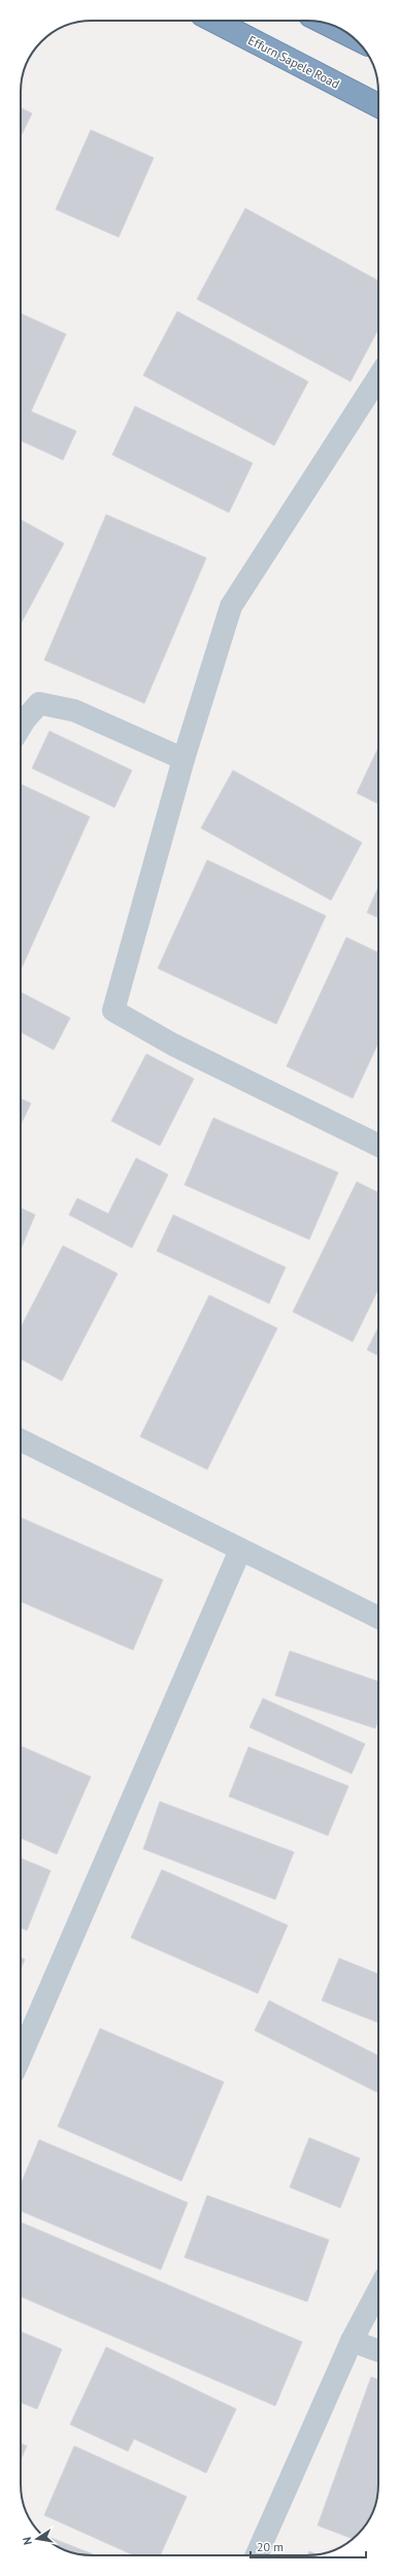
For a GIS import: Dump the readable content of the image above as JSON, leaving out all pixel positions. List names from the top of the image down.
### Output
{
  "streets": {
    "highway": ["Effurn Sapele Road"]
  },
  "scale_bar": "20 m",
  "north": "left"
}
